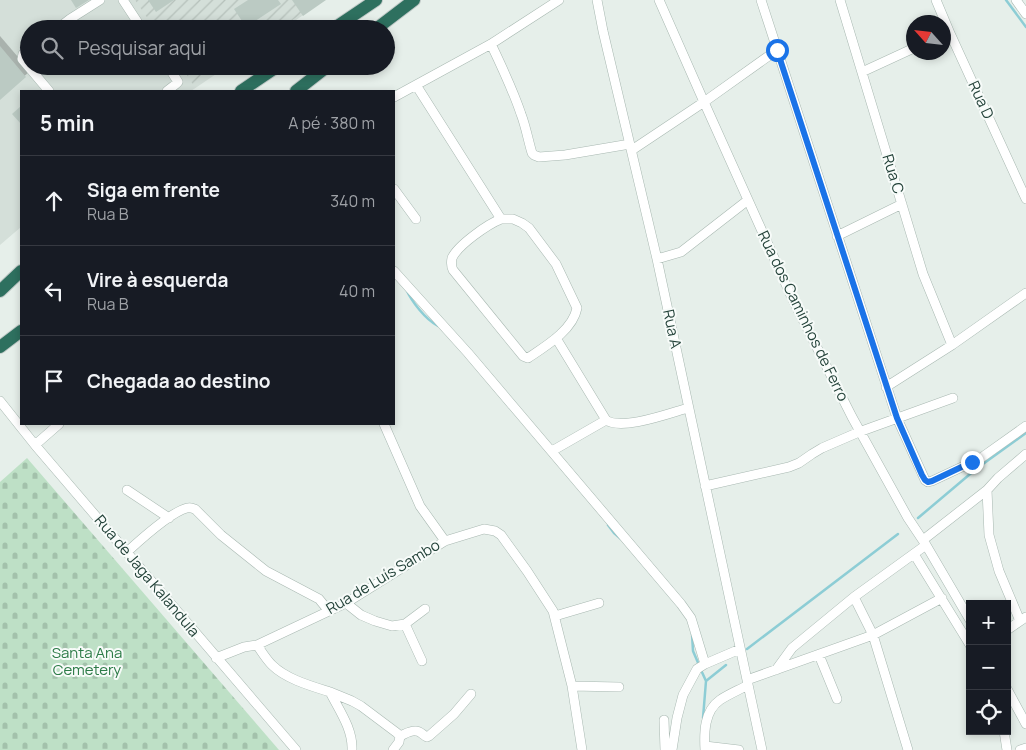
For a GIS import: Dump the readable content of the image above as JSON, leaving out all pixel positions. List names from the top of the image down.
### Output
{
  "streets": {
    "street": [
      "Rua D",
      "Rua C",
      "Rua dos Caminhos de Ferro",
      "Rua A",
      "Rua de Jaga Kalandula",
      "Rua de Luís Sambo"
    ]
  },
  "crossings": [
    ["Rua de Jaga Kalandula", "Rua de Luís Sambo"]
  ],
  "parks": ["Santa Ana Cemetery"],
  "north": "top left",
  "page": {
    "search": "Pesquisar aqui",
    "heading": ["5 min", "A pé · 380 m"],
    "list": [
      ["Siga em frente", "Rua B", "340 m"],
      ["Vire à esquerda", "Rua B", "40 m"],
      "Chegada ao destino"
    ],
    "map_buttons": ["+", "−"]
  }
}
